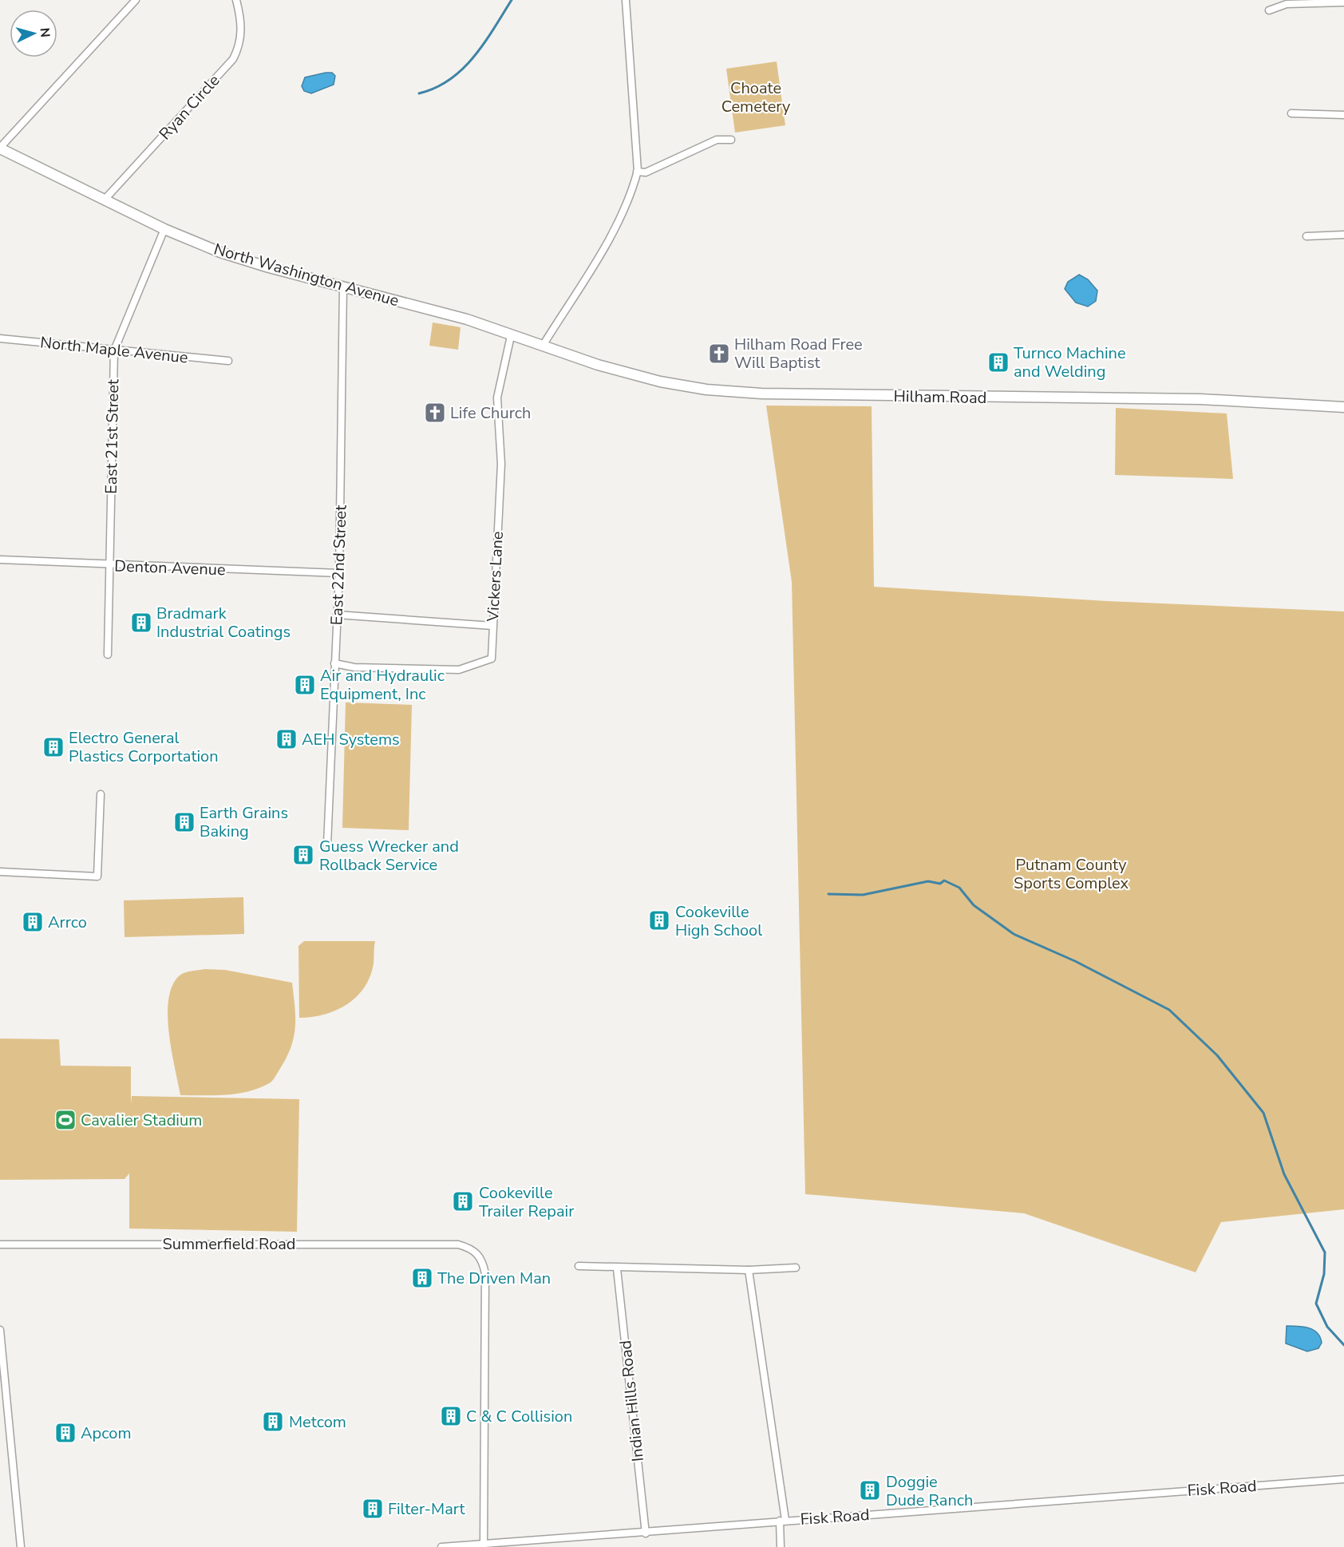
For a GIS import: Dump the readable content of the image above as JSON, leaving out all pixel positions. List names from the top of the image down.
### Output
{
  "streets": {
    "main road": ["North Washington Avenue", "Hilham Road"],
    "street": [
      "Ryan Circle",
      "North Maple Avenue",
      "East 21st Street",
      "East 22nd Street",
      "Denton Avenue",
      "Vickers Lane",
      "Summerfield Road",
      "Indian Hills Road",
      "Fisk Road"
    ]
  },
  "crossings": [
    ["Ryan Circle", "North Washington Avenue"],
    ["North Washington Avenue", "Hilham Road"],
    ["North Washington Avenue", "East 21st Street"],
    ["North Washington Avenue", "East 22nd Street"],
    ["North Washington Avenue", "Vickers Lane"],
    ["North Maple Avenue", "East 21st Street"],
    ["East 21st Street", "Denton Avenue"],
    ["East 22nd Street", "Denton Avenue"],
    ["East 22nd Street", "Vickers Lane"],
    ["Summerfield Road", "Fisk Road"],
    ["Indian Hills Road", "Fisk Road"]
  ],
  "parks": ["Choate Cemetery", "Putnam County Sports Complex"],
  "places": {
    "church": ["Hilham Road Free Will Baptist", "Life Church"],
    "building": [
      "Turnco Machine and Welding",
      "Bradmark Industrial Coatings",
      "Air and Hydraulic Equipment, Inc",
      "AEH Systems",
      "Electro General Plastics Corportation",
      "Earth Grains Baking",
      "Guess Wrecker and Rollback Service",
      "Cookeville High School",
      "Arrco",
      "Cookeville Trailer Repair",
      "The Driven Man",
      "C & C Collision",
      "Metcom",
      "Apcom",
      "Doggie Dude Ranch",
      "Filter-Mart"
    ],
    "sports": ["Cavalier Stadium"]
  },
  "north": "right"
}
